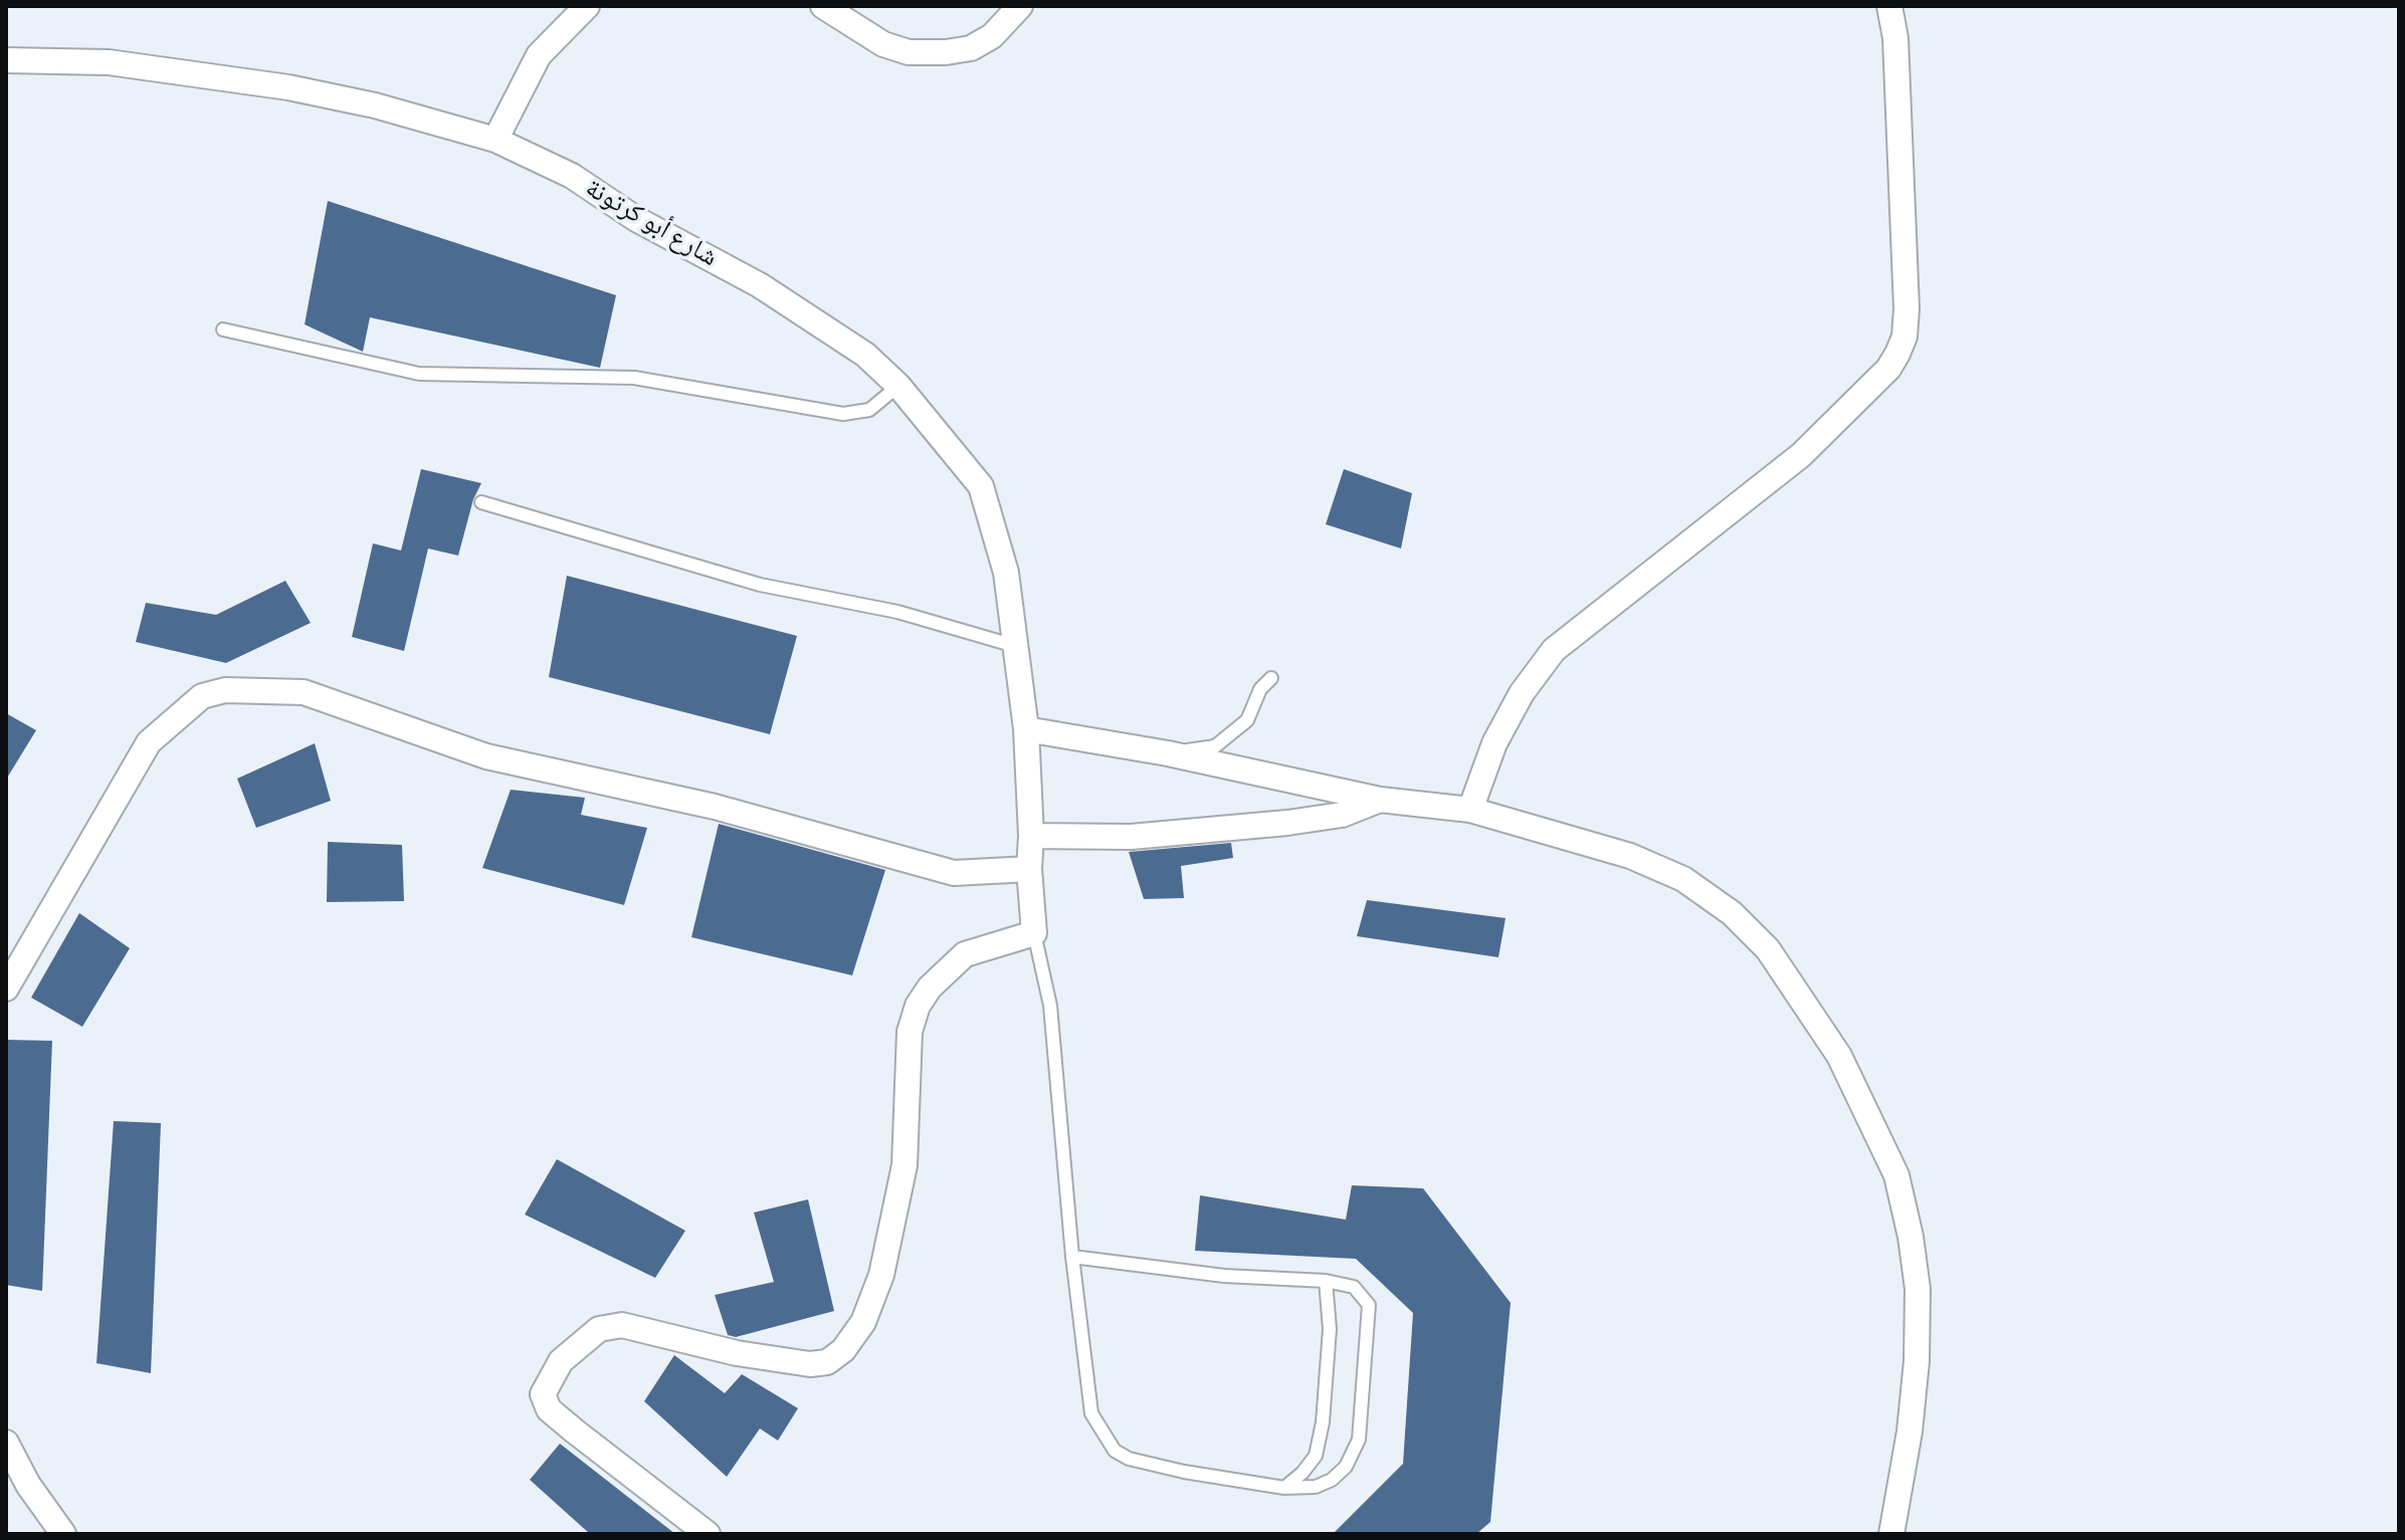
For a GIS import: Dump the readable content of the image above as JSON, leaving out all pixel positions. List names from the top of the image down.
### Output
{
  "streets": {
    "street": ["شارع أبو كرتونة"]
  }
}
